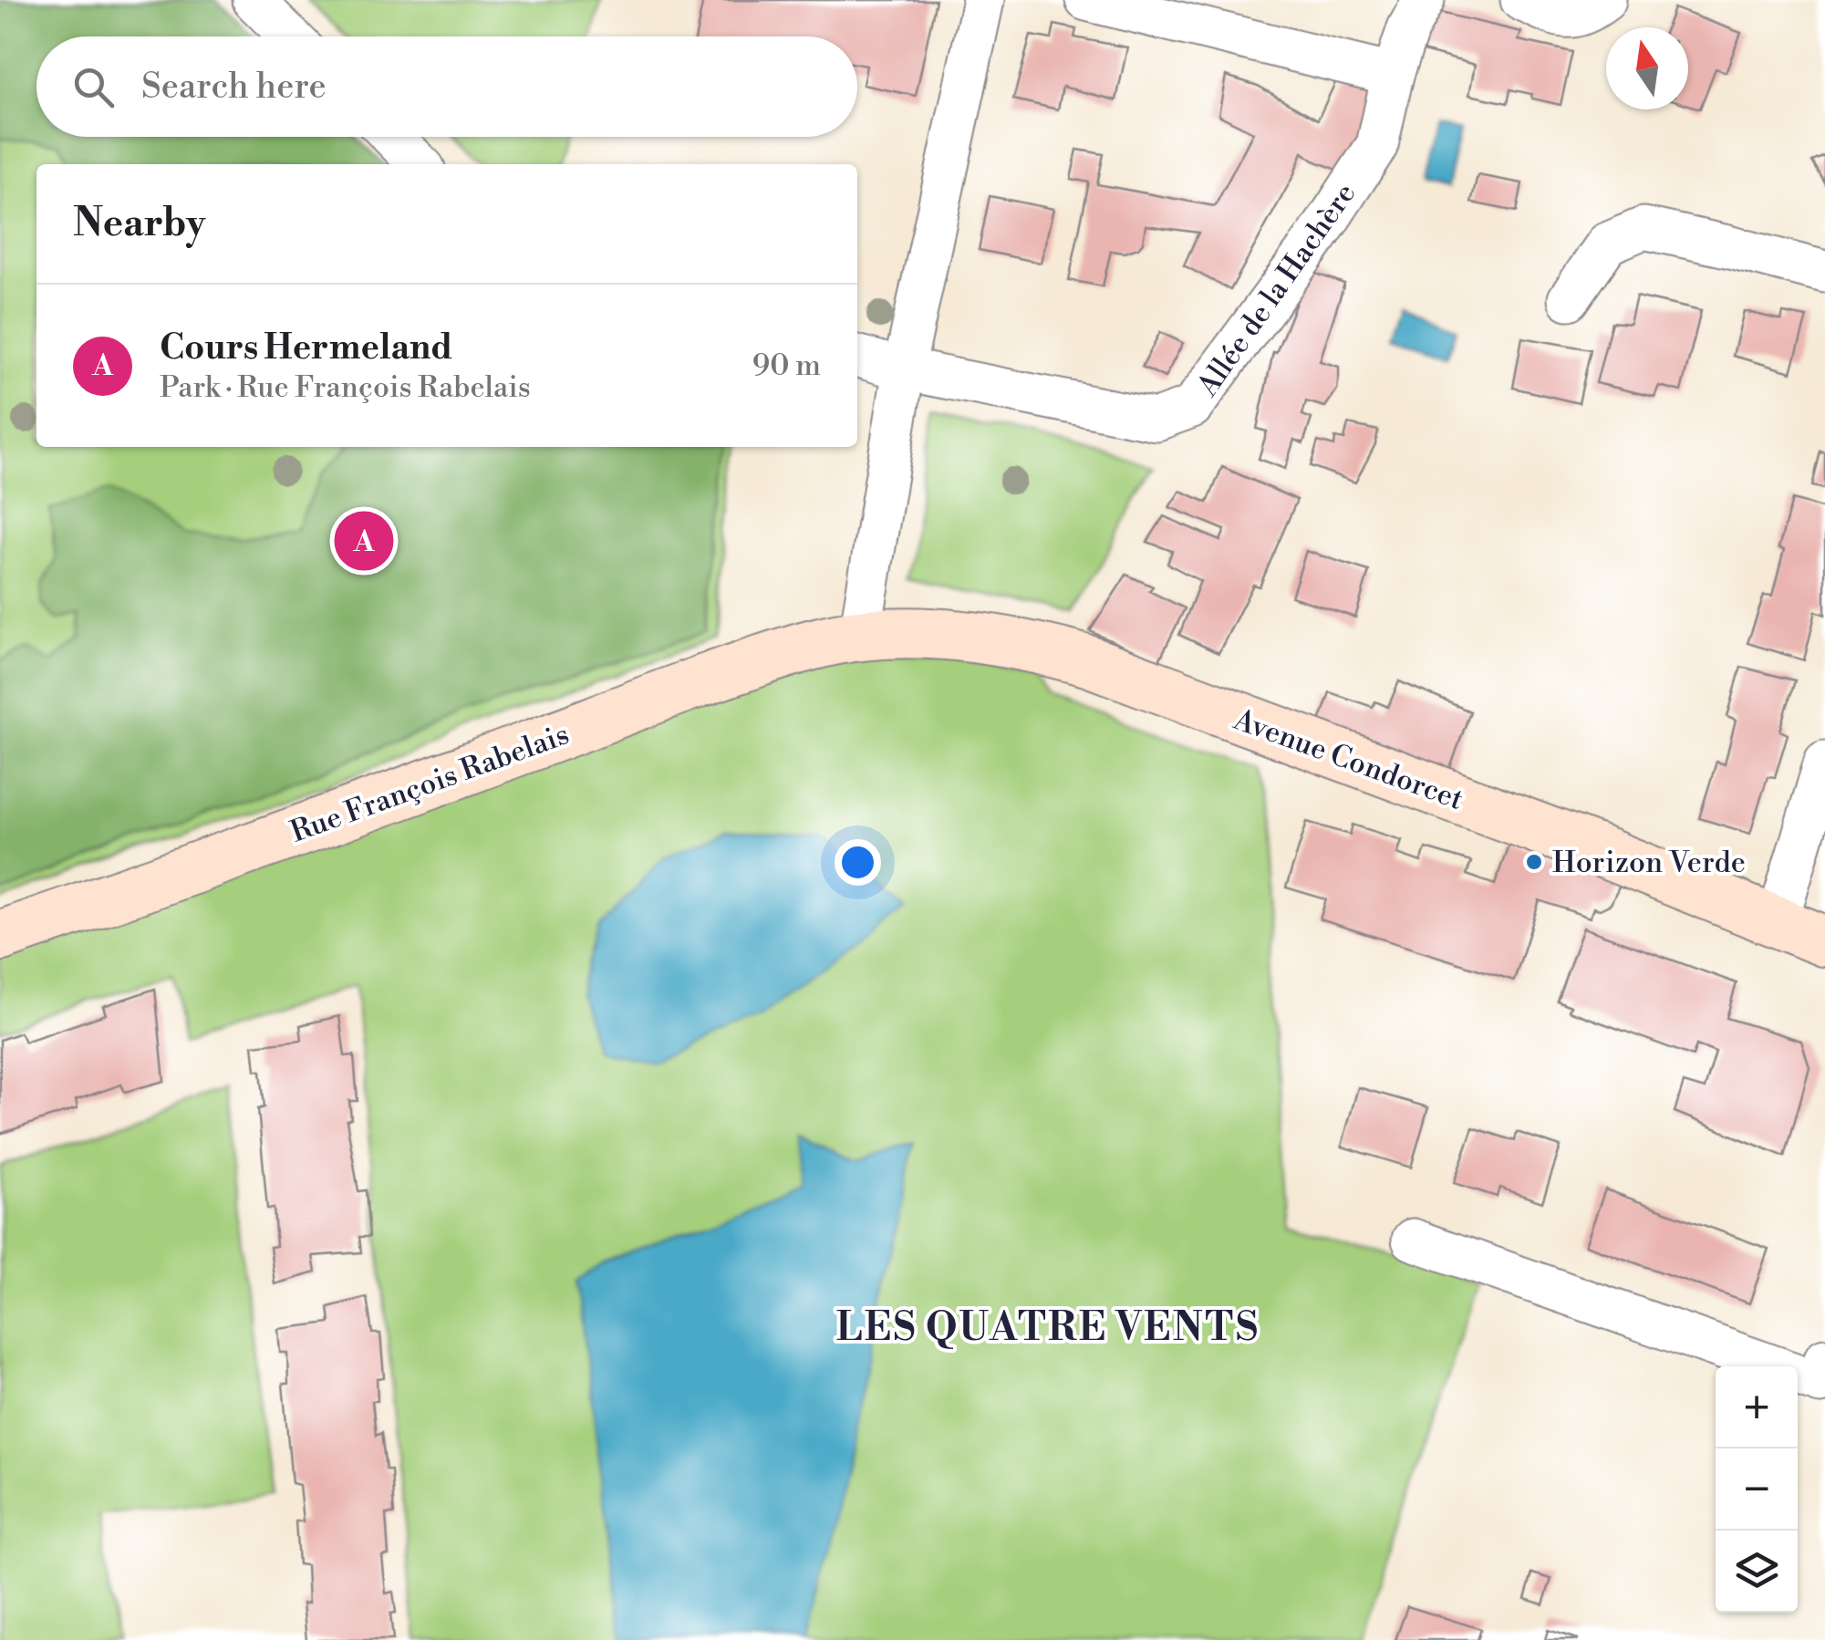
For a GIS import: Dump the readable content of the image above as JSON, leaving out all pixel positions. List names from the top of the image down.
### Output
{
  "streets": {
    "street": ["Allée de la Hachère", "Avenue Condorcet", "Rue François Rabelais"]
  },
  "crossings": [
    ["Avenue Condorcet", "Rue François Rabelais"]
  ],
  "districts": ["LES QUATRE VENTS"],
  "places": ["Horizon Verde"],
  "north": "top",
  "page": {
    "search": "Search here",
    "heading": "Nearby",
    "list": [
      {
        "mark": "A",
        "name": "Cours Hermeland",
        "note": "Park · Rue François Rabelais",
        "value": "90 m"
      }
    ],
    "pins": "A",
    "map_buttons": ["+", "−"]
  }
}
